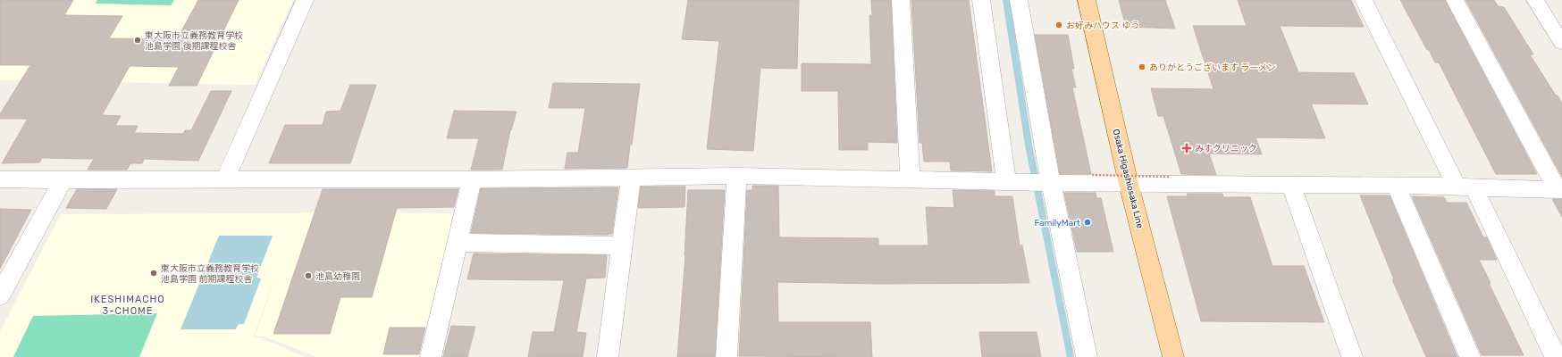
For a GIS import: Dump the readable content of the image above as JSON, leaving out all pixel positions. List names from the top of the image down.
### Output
{
  "streets": {
    "main road": ["Osaka Higashiosaka Line"]
  },
  "districts": ["IKESHIMACHO 3-CHOME"],
  "places": {
    "other": [
      "お好みハウス ゆう",
      "東大阪市立義務教育学校 池島学園 後期課程校舎",
      "ありがとうございます ラーメン",
      "FamilyMart",
      "東大阪市立義務教育学校 池島学園 前期課程校舎",
      "池島幼稚園"
    ],
    "health": ["みすクリニック"]
  }
}
